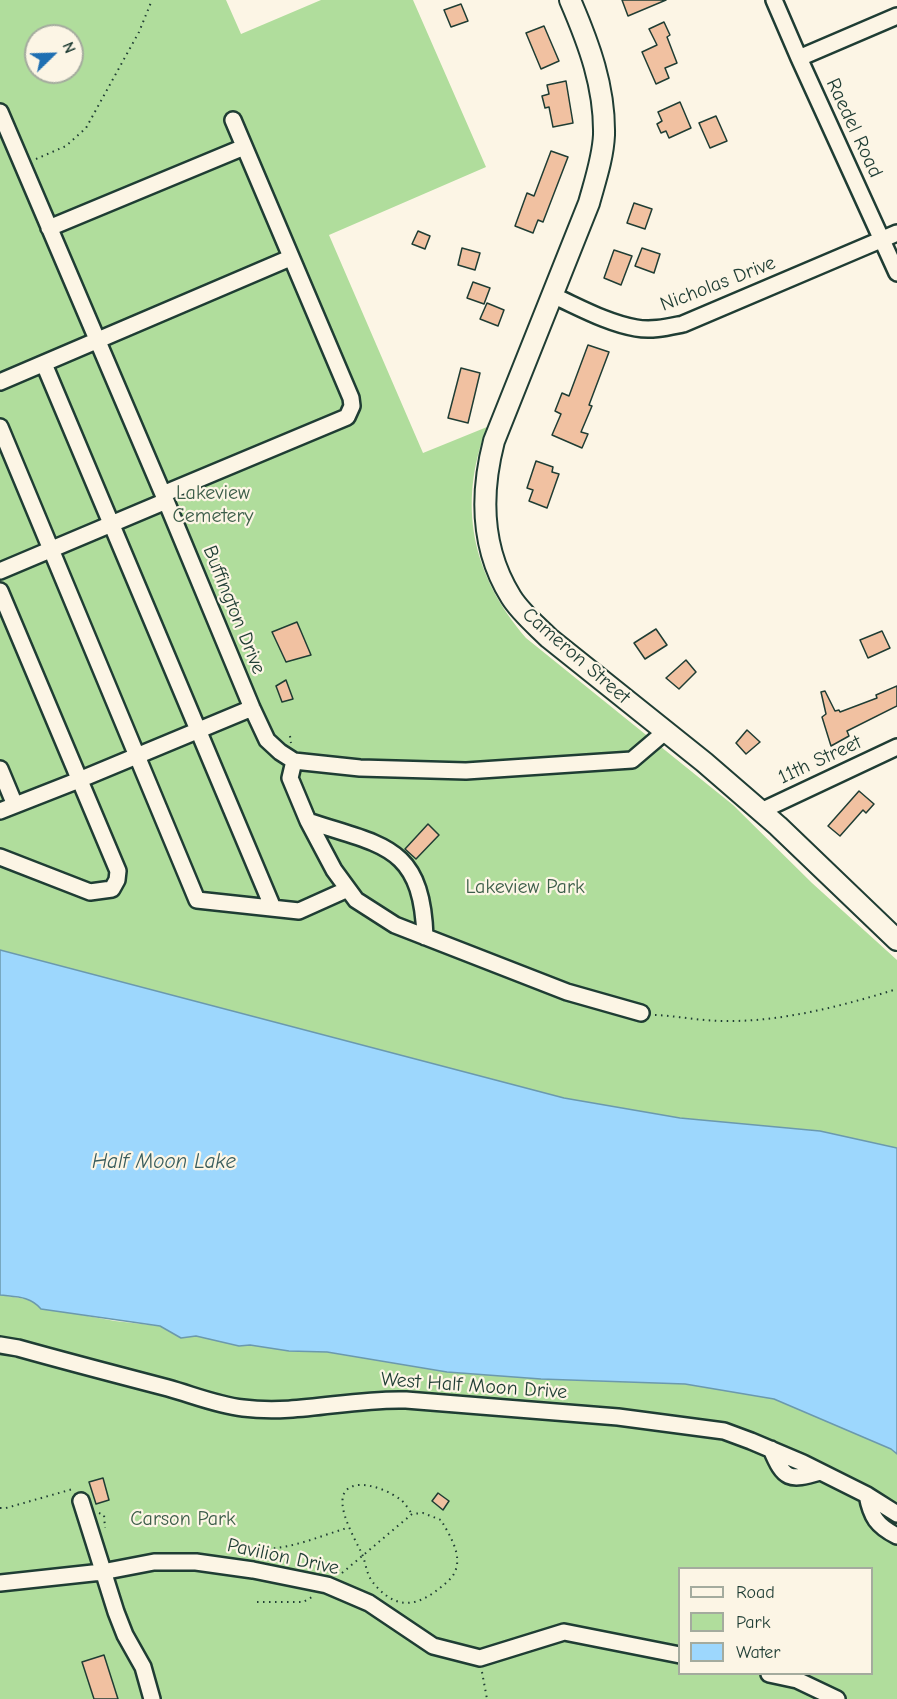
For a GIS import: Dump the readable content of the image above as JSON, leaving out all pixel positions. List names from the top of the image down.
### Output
{
  "streets": {
    "main road": ["Cameron Street"],
    "street": [
      "Raedel Road",
      "Nicholas Drive",
      "Buffington Drive",
      "11th Street",
      "West Half Moon Drive",
      "Pavilion Drive"
    ]
  },
  "crossings": [
    ["Raedel Road", "Nicholas Drive"],
    ["Nicholas Drive", "Cameron Street"],
    ["Buffington Drive", "Cameron Street"],
    ["Cameron Street", "11th Street"]
  ],
  "water": ["Half Moon Lake"],
  "parks": ["Lakeview Cemetery", "Lakeview Park", "Carson Park"],
  "legend": ["Road", "Park", "Water"],
  "north": "top right"
}
